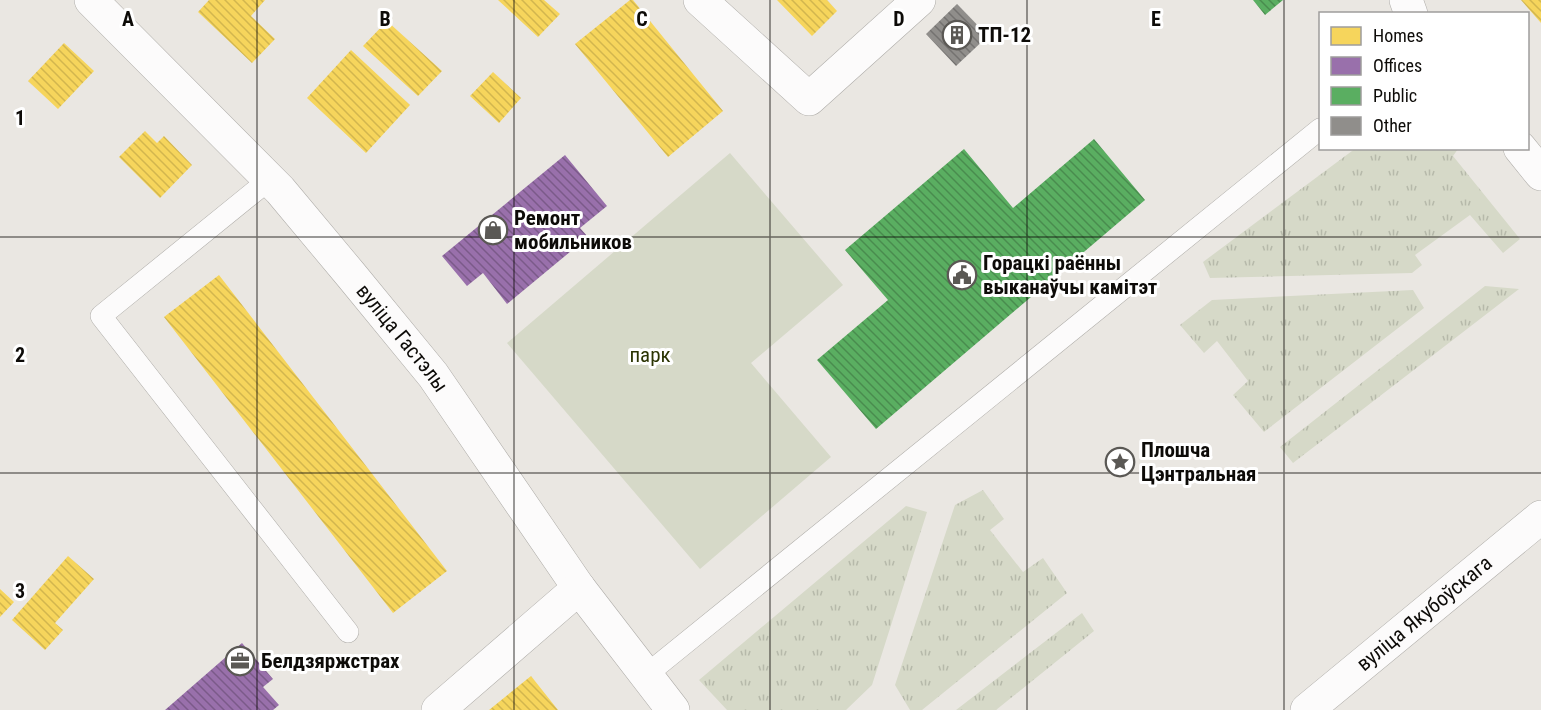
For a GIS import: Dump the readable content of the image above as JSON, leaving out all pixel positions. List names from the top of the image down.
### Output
{
  "streets": {
    "street": ["вуліца Гастэлы", "вуліца Якубоўскага"]
  },
  "parks": ["парк"],
  "places": {
    "building": ["ТП-12"],
    "shop": ["Ремонт мобильников"],
    "public building": ["Горацкі раённы выканаўчы камітэт"],
    "place": ["Плошча Цэнтральная"],
    "office": ["Белдзяржстрах"]
  },
  "legend": [
    "Homes",
    "Offices",
    "Public",
    "Other"
  ],
  "grid": {
    "columns": [
      "A",
      "B",
      "C",
      "D",
      "E"
    ],
    "rows": ["1", "2", "3"]
  }
}
